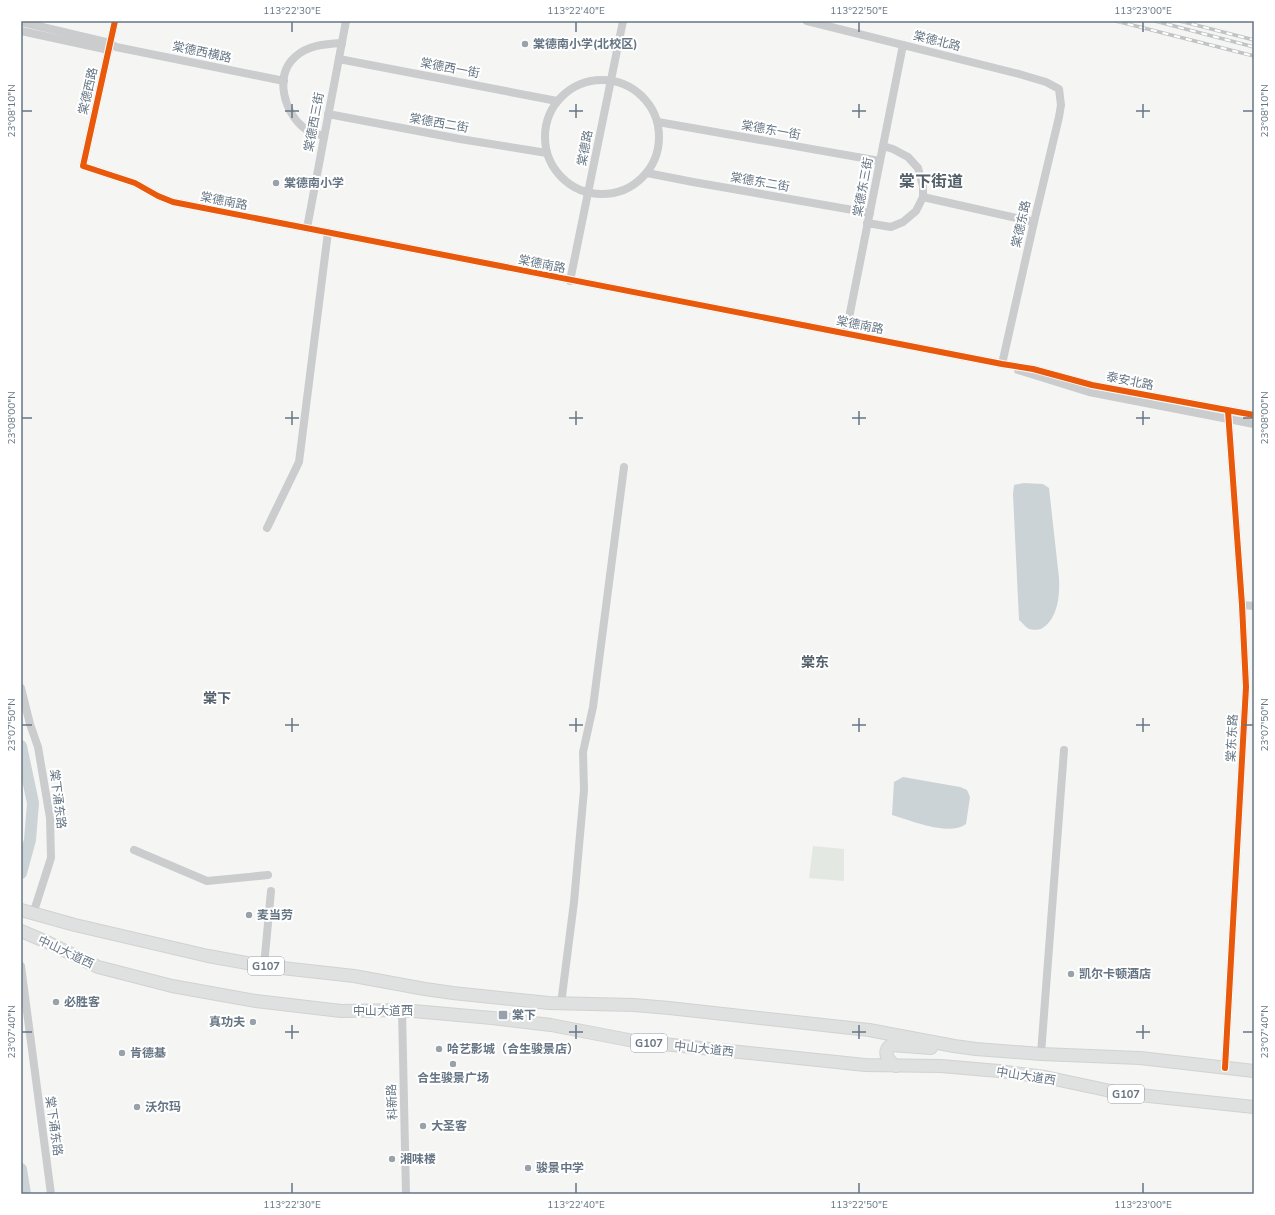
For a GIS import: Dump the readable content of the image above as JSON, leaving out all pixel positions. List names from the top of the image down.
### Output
{
  "streets": {
    "highway": ["中山大道西", "G107"],
    "street": [
      "棠德北路",
      "棠德西横路",
      "棠德西一街",
      "棠德西路",
      "棠德西三街",
      "棠德西二街",
      "棠德东一街",
      "棠德路",
      "棠德东二街",
      "棠德东三街",
      "棠德南路",
      "棠德东路",
      "泰安北路",
      "棠东东路",
      "棠下涌东路",
      "科新路"
    ]
  },
  "crossings": [
    ["棠德北路", "棠德东三街"],
    ["棠德北路", "棠德东路"],
    ["棠德西横路", "棠德西路"],
    ["棠德西一街", "棠德西三街"],
    ["棠德西路", "棠德南路"],
    ["棠德西三街", "棠德西二街"],
    ["棠德西三街", "棠德南路"],
    ["棠德东一街", "棠德东三街"],
    ["棠德路", "棠德南路"],
    ["棠德东二街", "棠德东三街"],
    ["棠德东三街", "棠德南路"],
    ["棠德南路", "棠德东路"],
    ["棠德南路", "泰安北路"],
    ["棠德东路", "泰安北路"],
    ["泰安北路", "棠东东路"],
    ["棠东东路", "中山大道西"],
    ["棠下涌东路", "中山大道西"],
    ["中山大道西", "科新路"]
  ],
  "districts": ["棠下街道", "棠东", "棠下"],
  "places": {
    "other": [
      "棠德南小学(北校区)",
      "棠德南小学",
      "麦当劳",
      "凯尔卡顿酒店",
      "必胜客",
      "真功夫",
      "哈艺影城（合生骏景店）",
      "肯德基",
      "合生骏景广场",
      "沃尔玛",
      "大圣客",
      "湘味楼",
      "骏景中学"
    ],
    "transit": ["棠下"]
  },
  "coordinates": [
    "113°22'30\"E",
    "113°22'40\"E",
    "113°22'50\"E",
    "113°23'00\"E",
    "23°08'10\"N",
    "23°08'00\"N",
    "23°07'50\"N",
    "23°07'40\"N"
  ]
}
